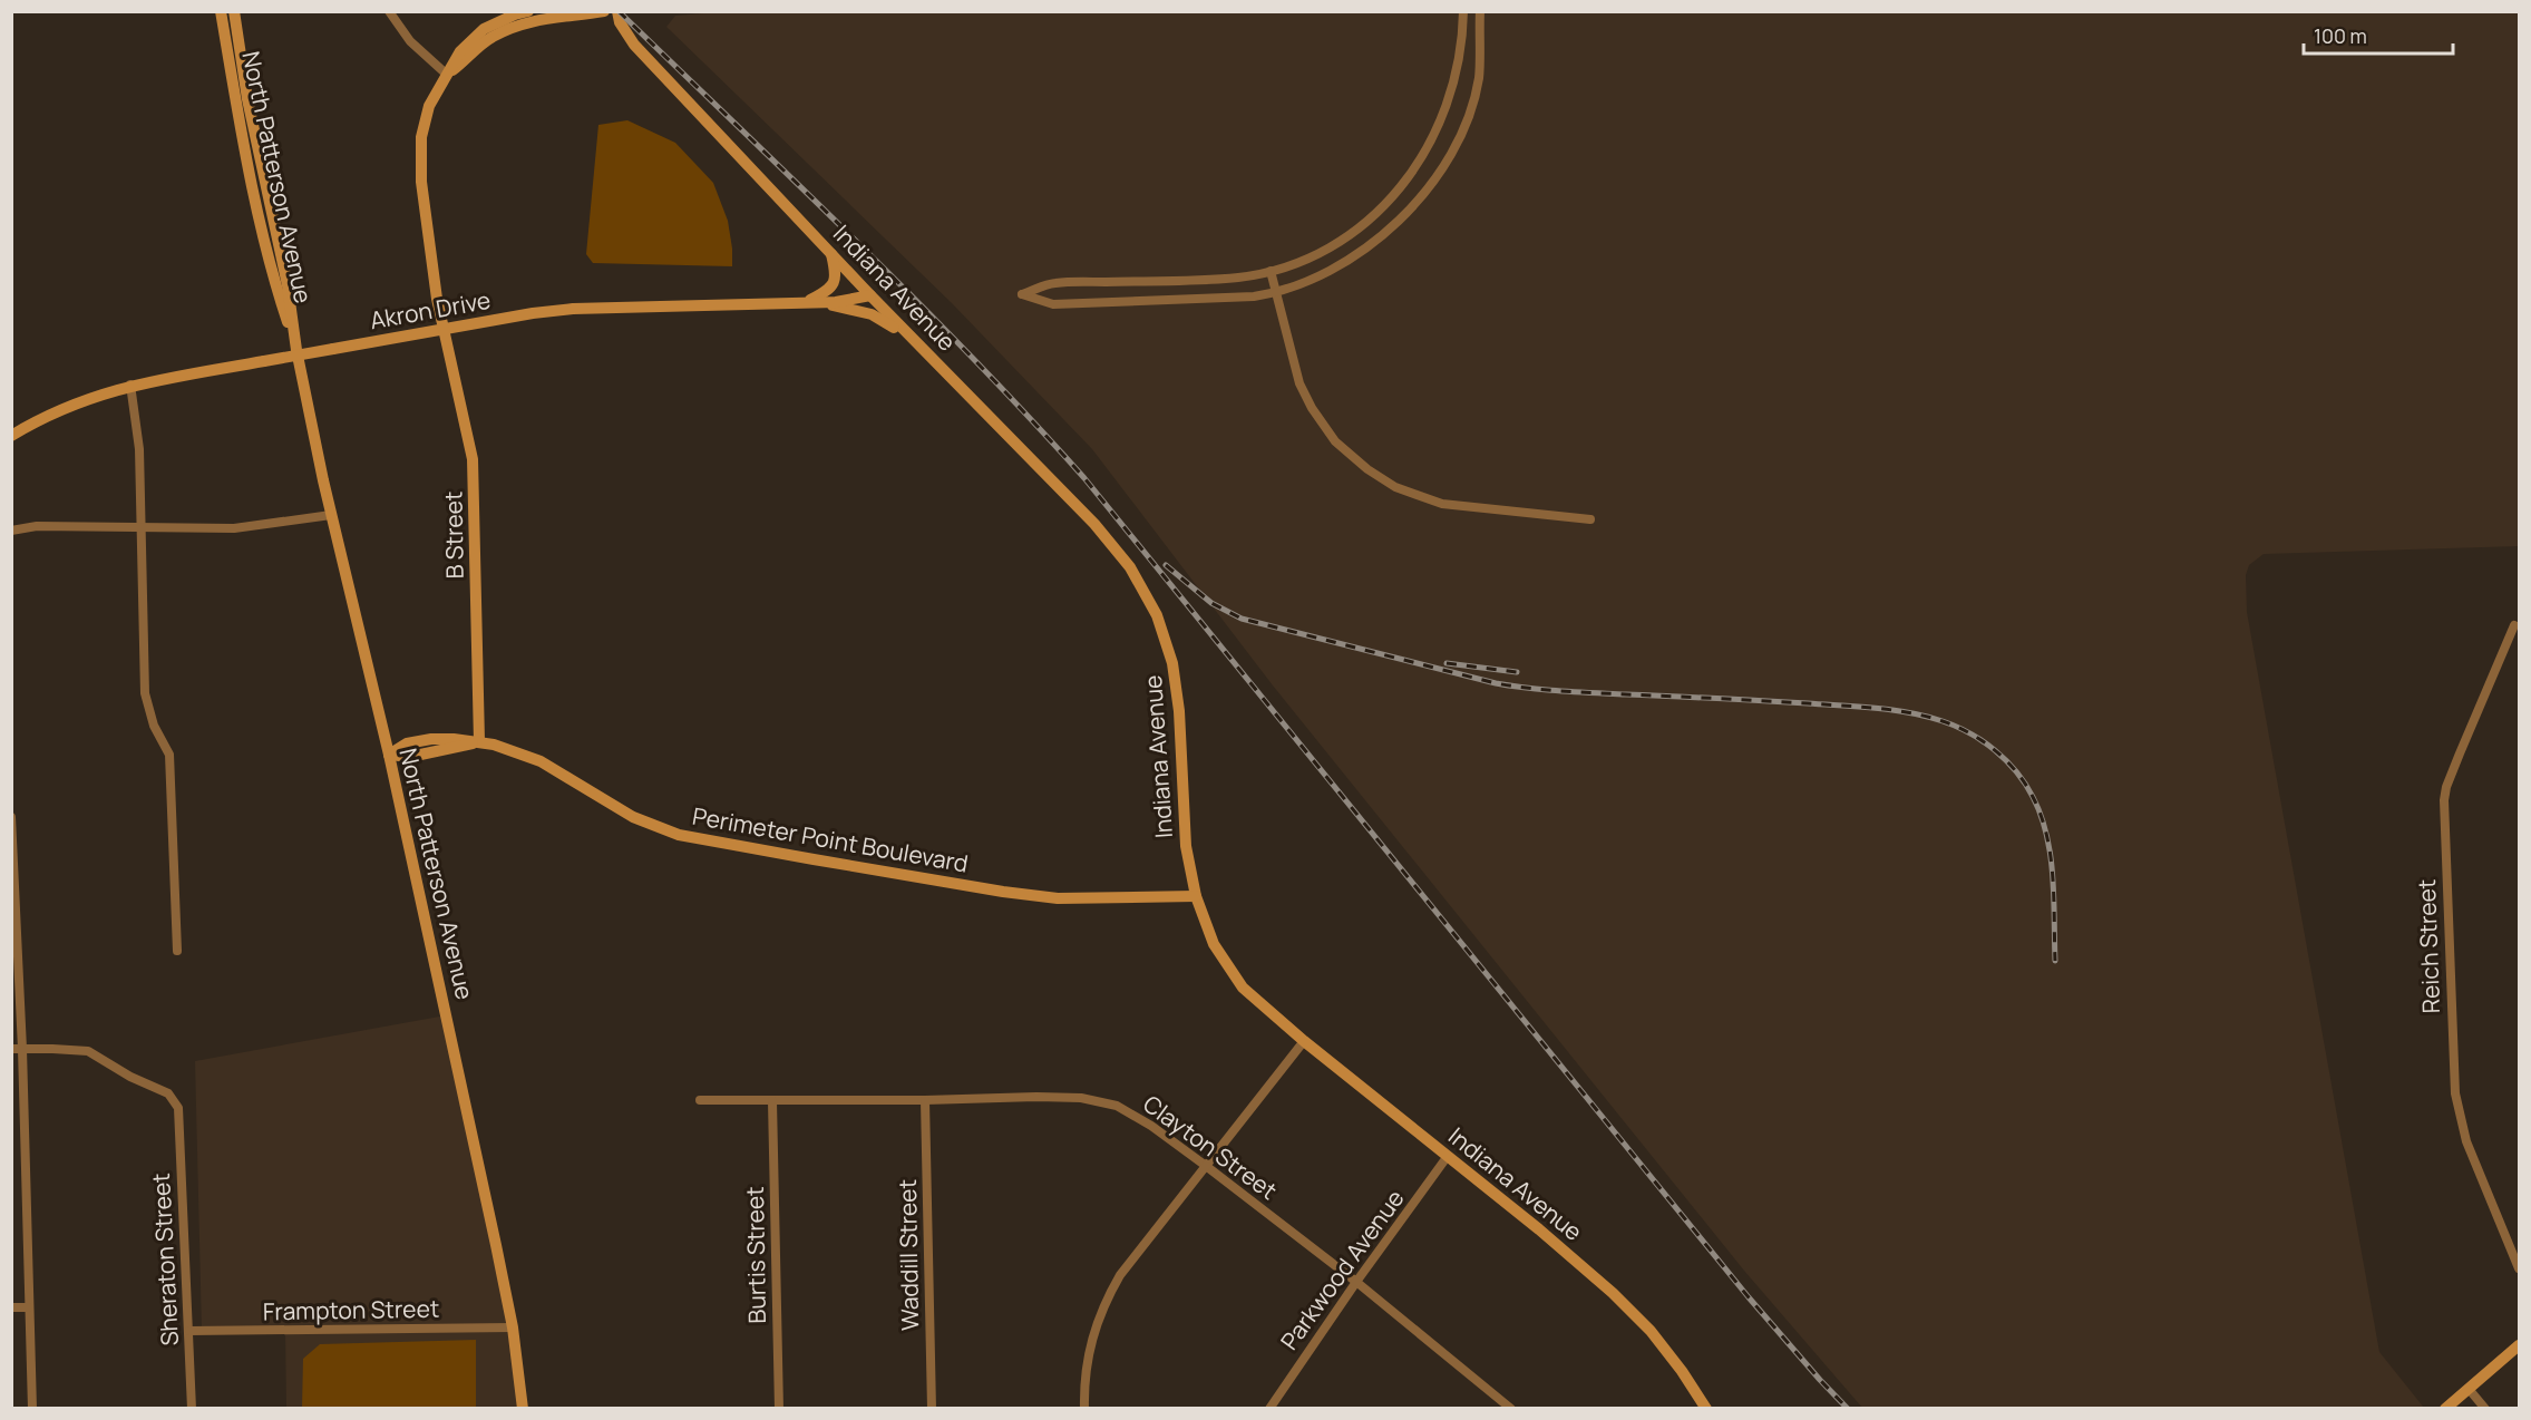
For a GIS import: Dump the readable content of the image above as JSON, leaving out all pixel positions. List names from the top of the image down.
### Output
{
  "streets": {
    "main road": [
      "North Patterson Avenue",
      "Indiana Avenue",
      "Akron Drive",
      "B Street",
      "Perimeter Point Boulevard"
    ],
    "street": [
      "Reich Street",
      "Clayton Street",
      "Burtis Street",
      "Waddill Street",
      "Sheraton Street",
      "Parkwood Avenue",
      "Frampton Street"
    ]
  },
  "crossings": [
    ["North Patterson Avenue", "Perimeter Point Boulevard"],
    ["North Patterson Avenue", "Frampton Street"],
    ["Indiana Avenue", "Akron Drive"],
    ["Indiana Avenue", "Perimeter Point Boulevard"],
    ["Indiana Avenue", "Parkwood Avenue"],
    ["Akron Drive", "B Street"],
    ["B Street", "Perimeter Point Boulevard"],
    ["Clayton Street", "Burtis Street"],
    ["Clayton Street", "Waddill Street"],
    ["Clayton Street", "Parkwood Avenue"],
    ["Sheraton Street", "Frampton Street"]
  ],
  "scale_bar": "100 m"
}
